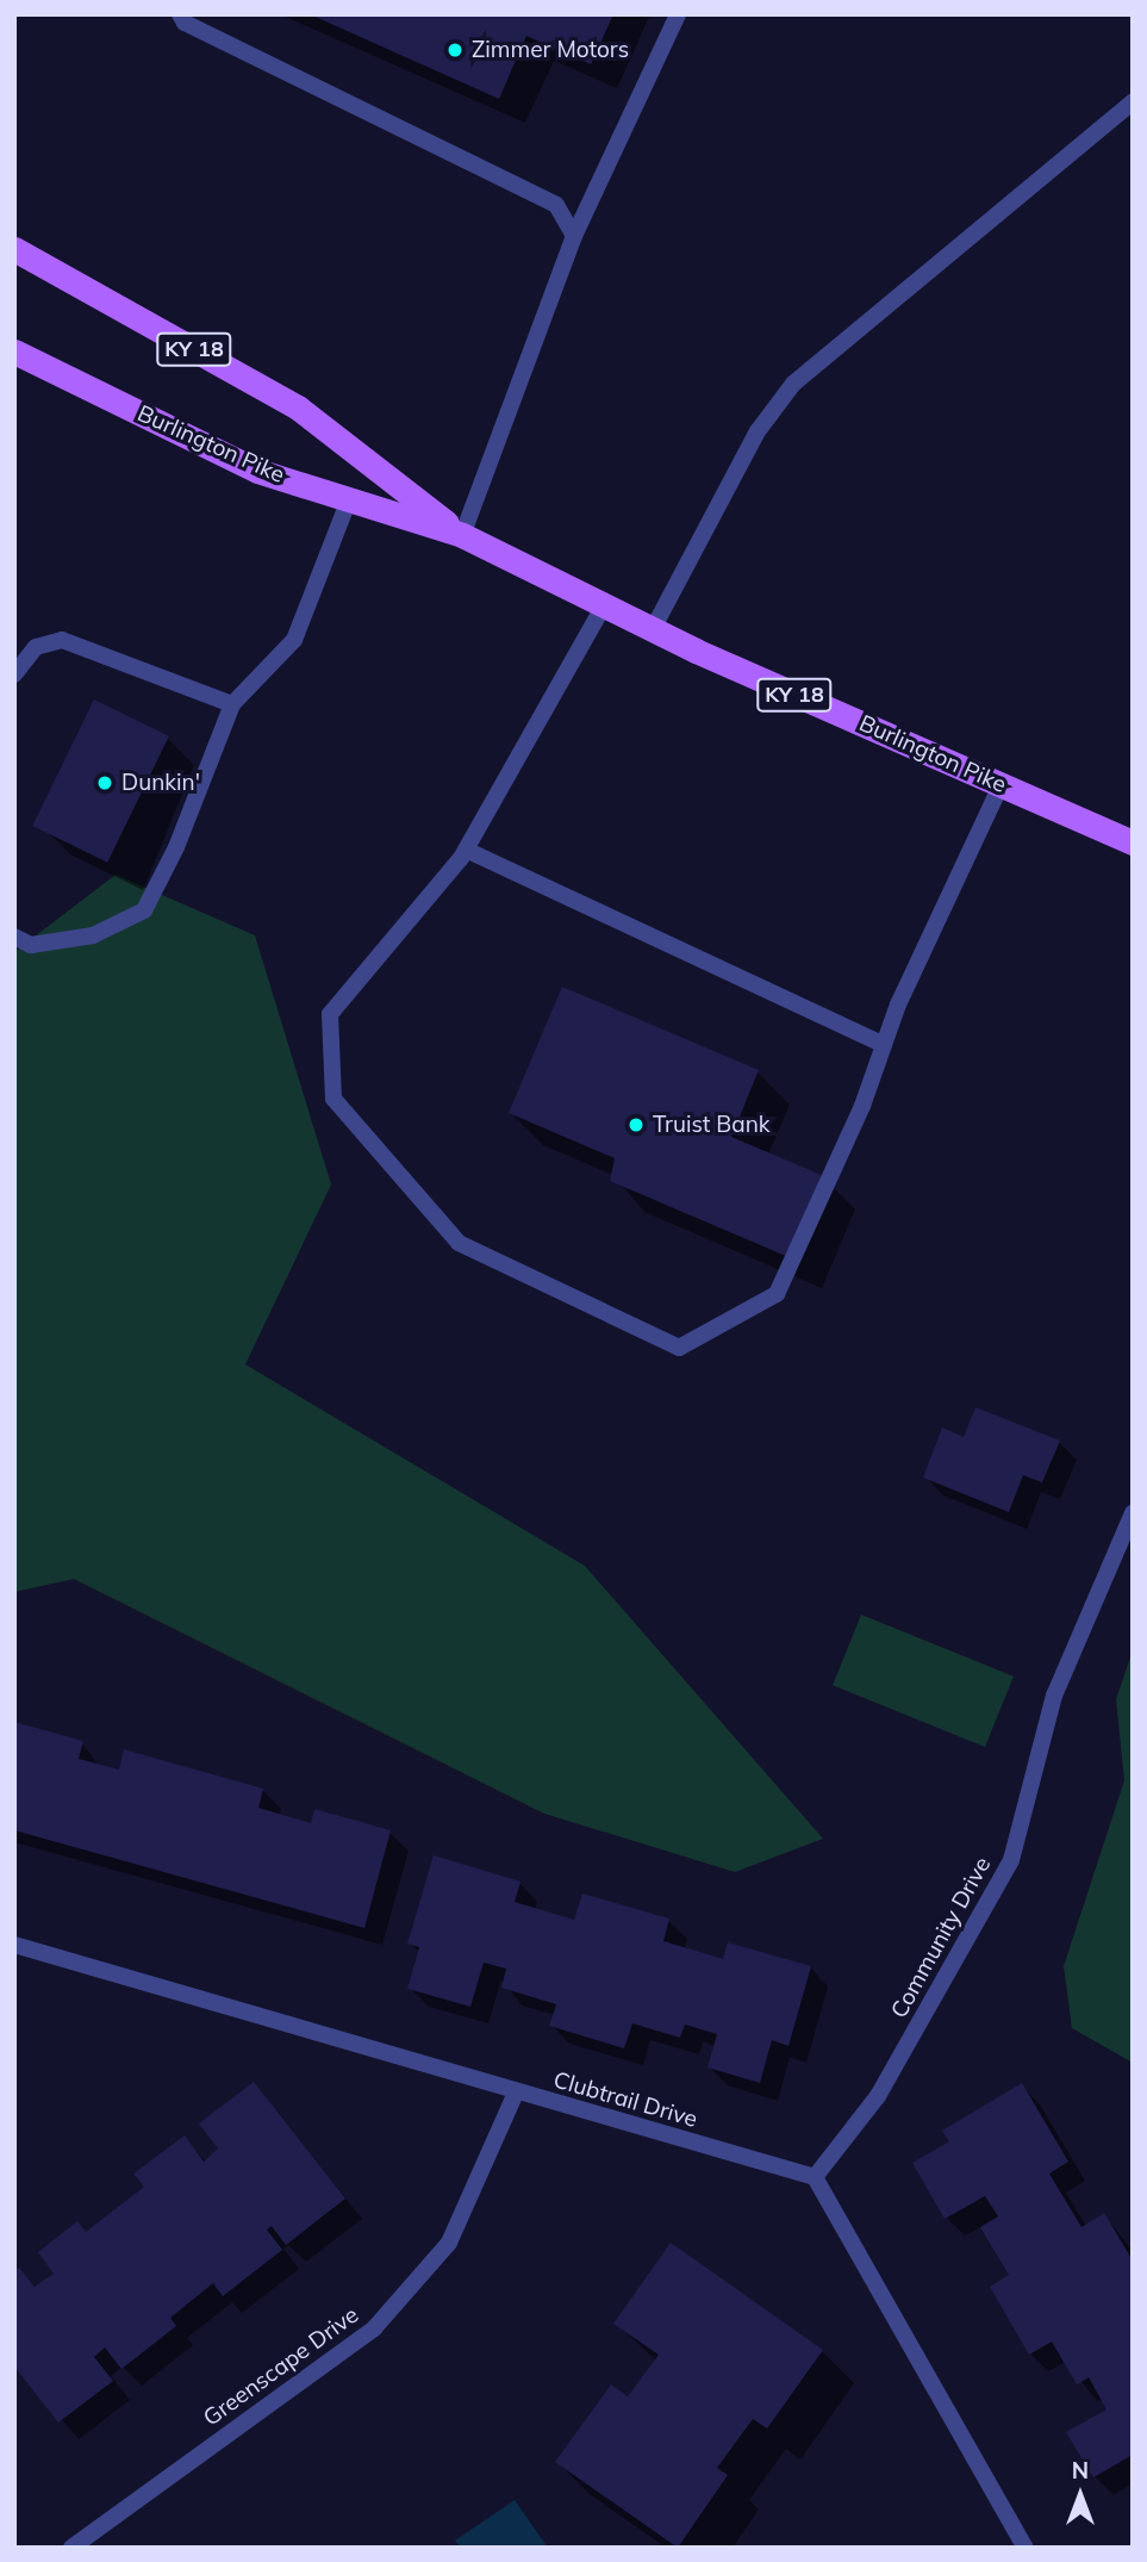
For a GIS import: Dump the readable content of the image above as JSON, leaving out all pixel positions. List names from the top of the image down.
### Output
{
  "streets": {
    "main road": ["KY 18", "Burlington Pike"],
    "street": ["Community Drive", "Clubtrail Drive", "Greenscape Drive"]
  },
  "crossings": [
    ["Community Drive", "Clubtrail Drive"],
    ["Clubtrail Drive", "Greenscape Drive"]
  ],
  "places": ["Zimmer Motors", "Dunkin'", "Truist Bank"],
  "north": "top"
}
